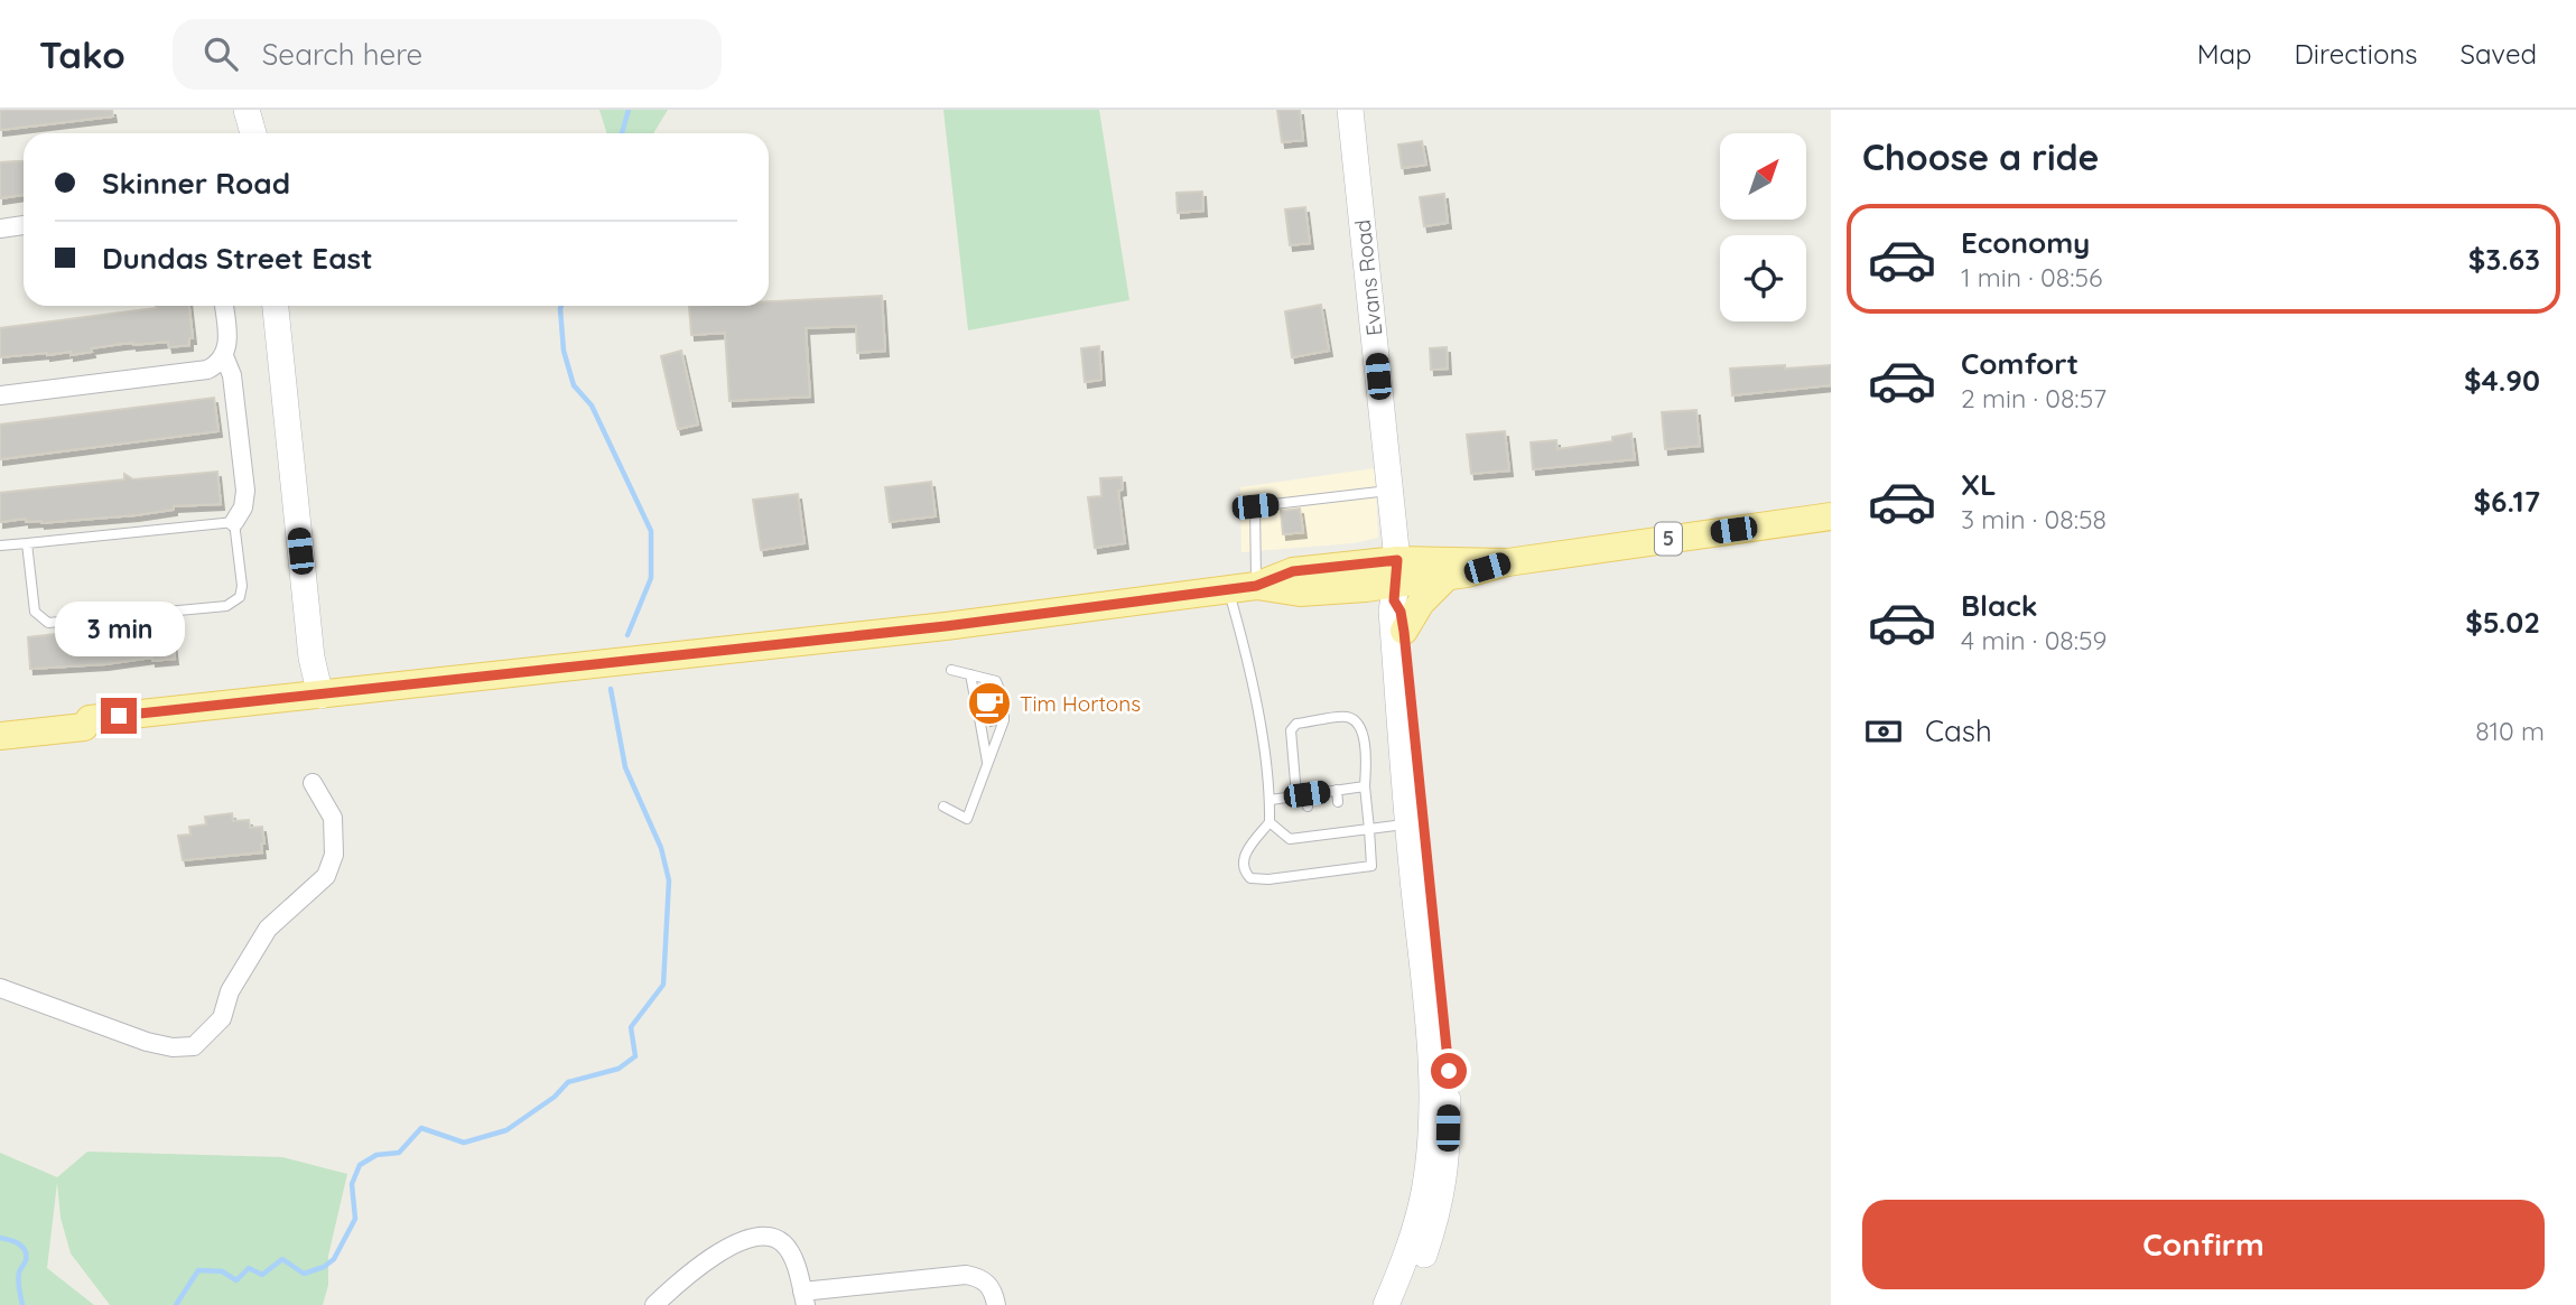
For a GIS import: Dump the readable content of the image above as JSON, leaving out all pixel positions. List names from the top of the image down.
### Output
{
  "streets": {
    "main road": ["5"],
    "street": ["Evans Road"]
  },
  "crossings": [
    ["Evans Road", "5"]
  ],
  "places": {
    "cafe": ["Tim Hortons"]
  },
  "north": "top right",
  "page": {
    "header": "Tako",
    "search": "Search here",
    "nav": ["Map", "Directions", "Saved"],
    "heading": "Choose a ride",
    "banner": ["Skinner Road", "Dundas Street East"],
    "list": [
      {
        "name": "Economy",
        "note": "1 min · 08:56",
        "value": "$3.63"
      },
      {
        "name": "Comfort",
        "note": "2 min · 08:57",
        "value": "$4.90"
      },
      {
        "name": "XL",
        "note": "3 min · 08:58",
        "value": "$6.17"
      },
      {
        "name": "Black",
        "note": "4 min · 08:59",
        "value": "$5.02"
      }
    ],
    "bubble": "3 min",
    "pay": ["Cash", "810 m"],
    "buttons": "Confirm"
  }
}
